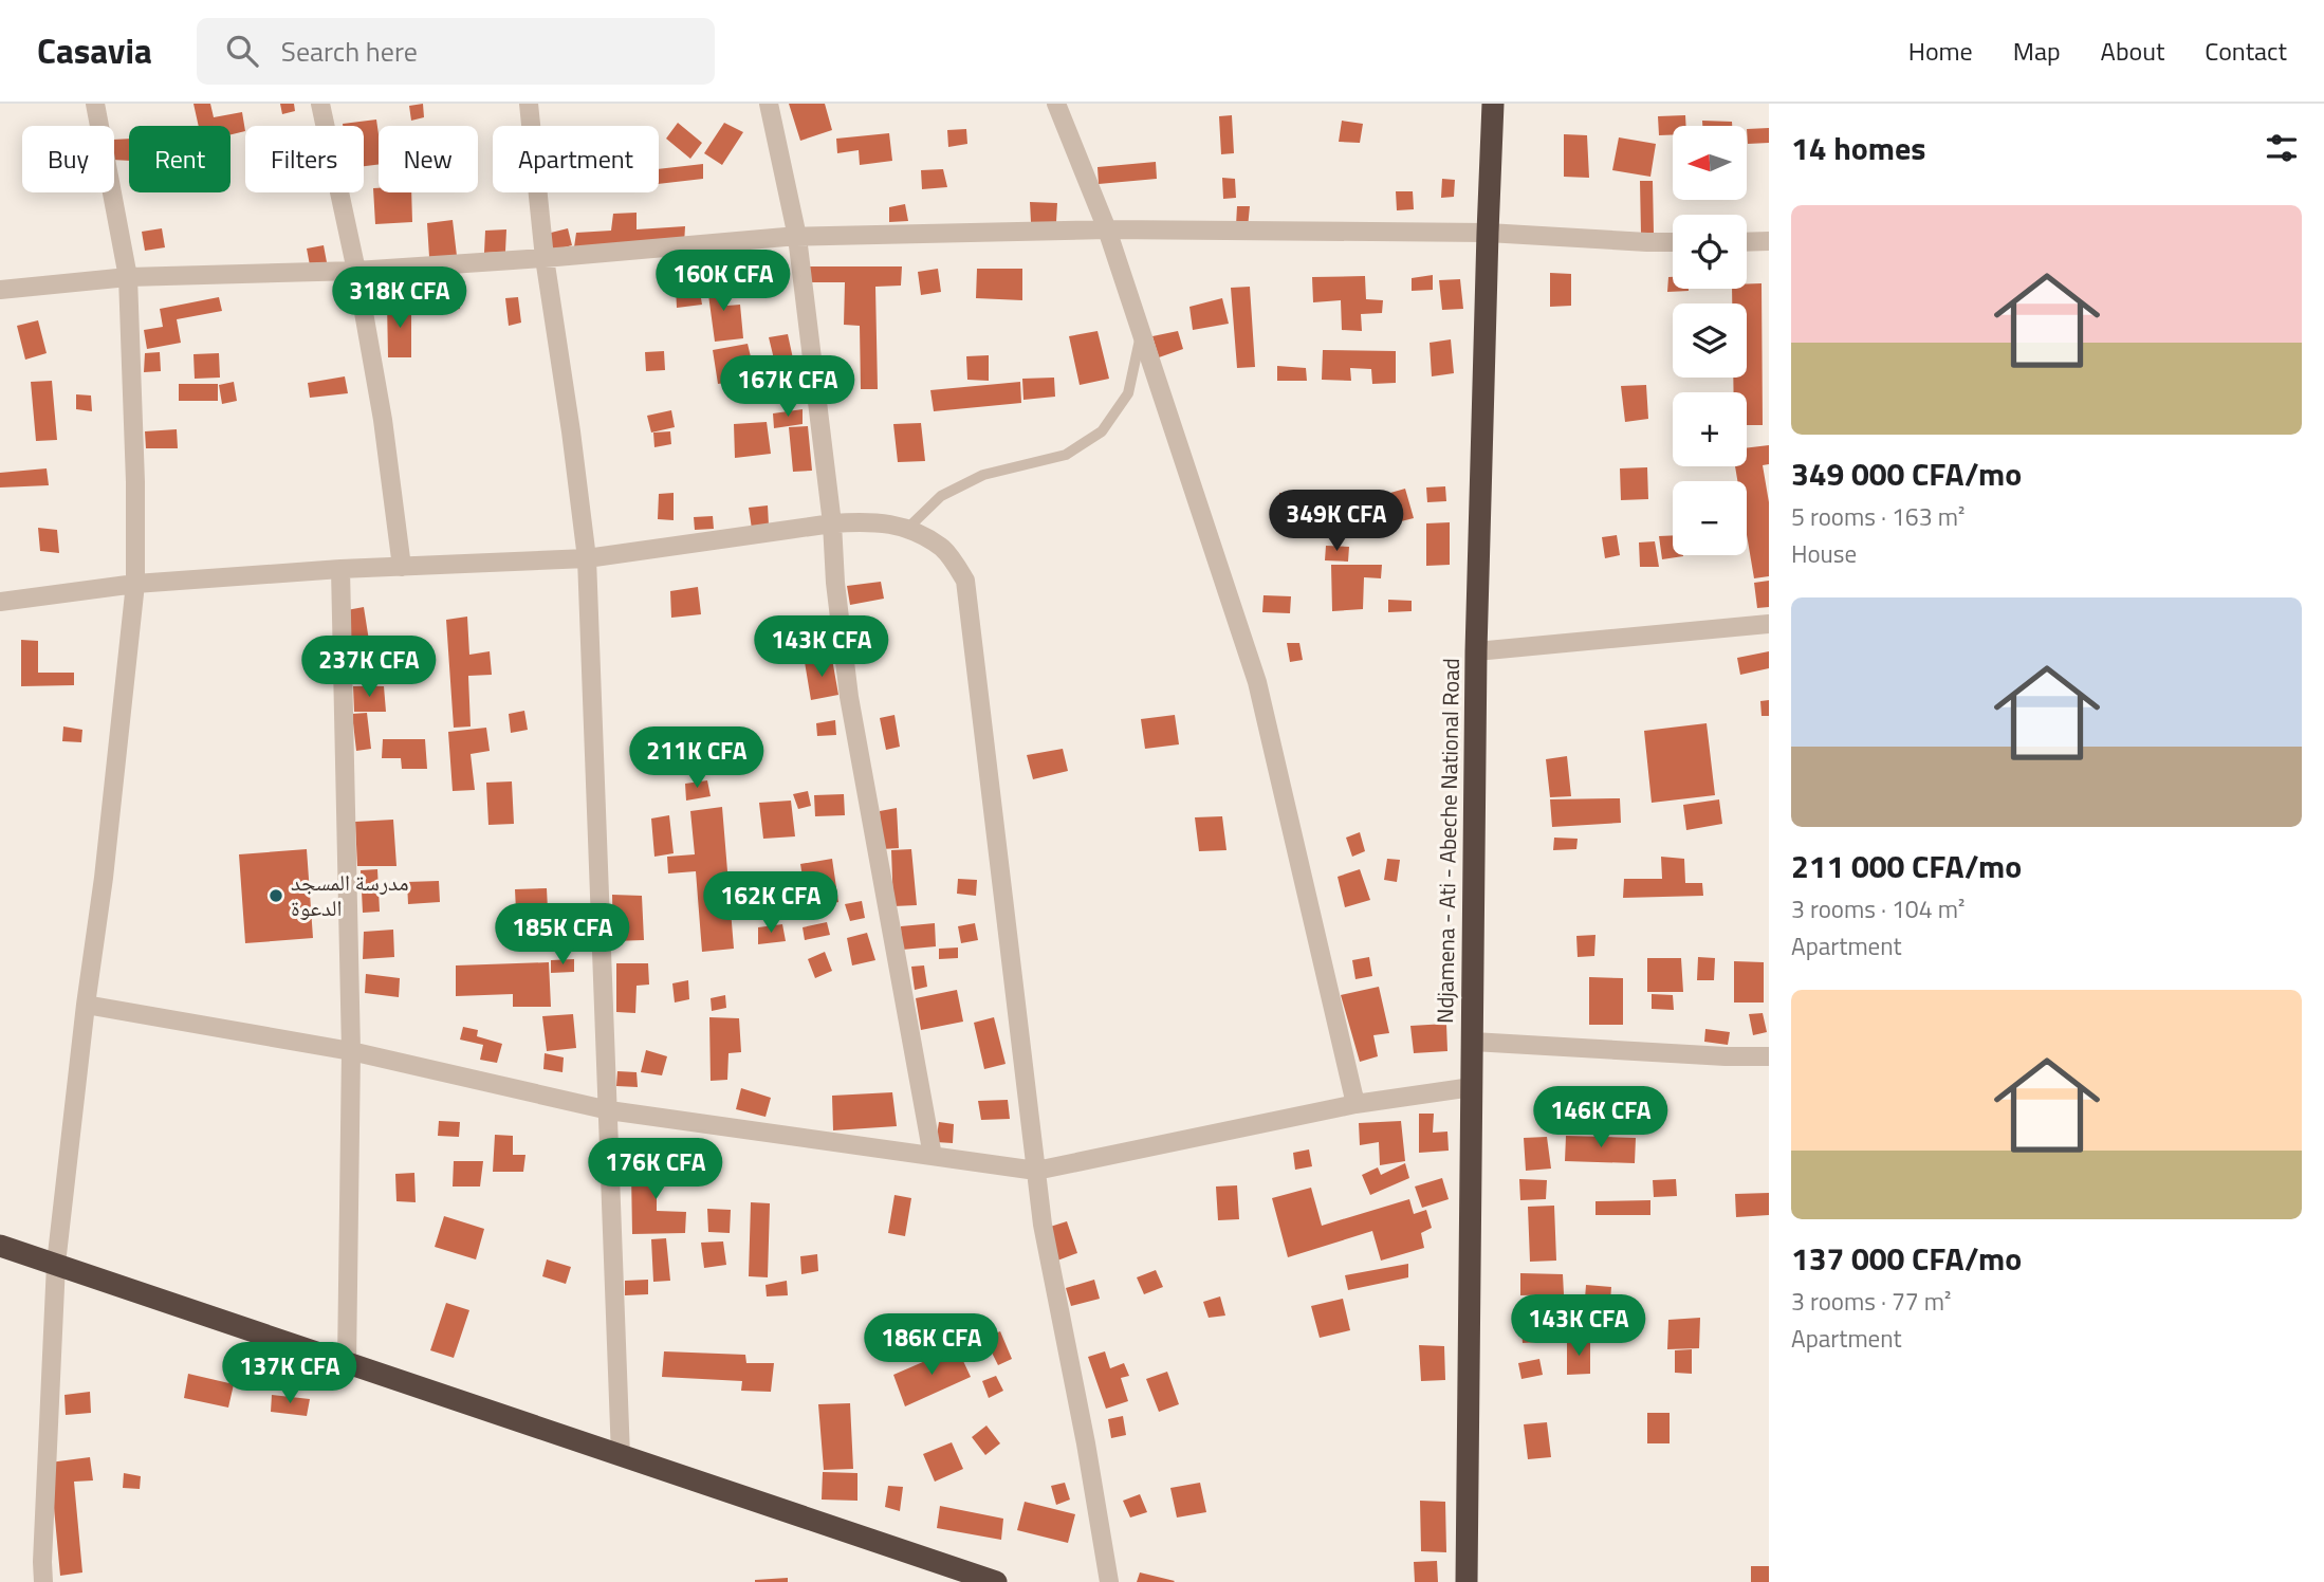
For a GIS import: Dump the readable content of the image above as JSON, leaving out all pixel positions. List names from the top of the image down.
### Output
{
  "streets": {
    "highway": ["Ndjamena - Ati - Abeche National Road"]
  },
  "places": ["مدرسة المسجد الدعوة"],
  "north": "left",
  "page": {
    "header": "Casavia",
    "search": "Search here",
    "nav": [
      "Home",
      "Map",
      "About",
      "Contact"
    ],
    "heading": "14 homes",
    "map_buttons": ["+", "−"],
    "chip": [
      "Buy",
      "Rent",
      "Filters",
      "New",
      "Apartment"
    ],
    "list": [
      {
        "name": "349 000 CFA/mo",
        "note": "5 rooms · 163 m² · House"
      },
      {
        "name": "211 000 CFA/mo",
        "note": "3 rooms · 104 m² · Apartment"
      },
      {
        "name": "137 000 CFA/mo",
        "note": "3 rooms · 77 m² · Apartment"
      }
    ],
    "price": [
      "160K CFA",
      "318K CFA",
      "167K CFA",
      "349K CFA",
      "143K CFA",
      "237K CFA",
      "211K CFA",
      "162K CFA",
      "185K CFA",
      "146K CFA",
      "176K CFA",
      "143K CFA",
      "186K CFA",
      "137K CFA"
    ]
  }
}
